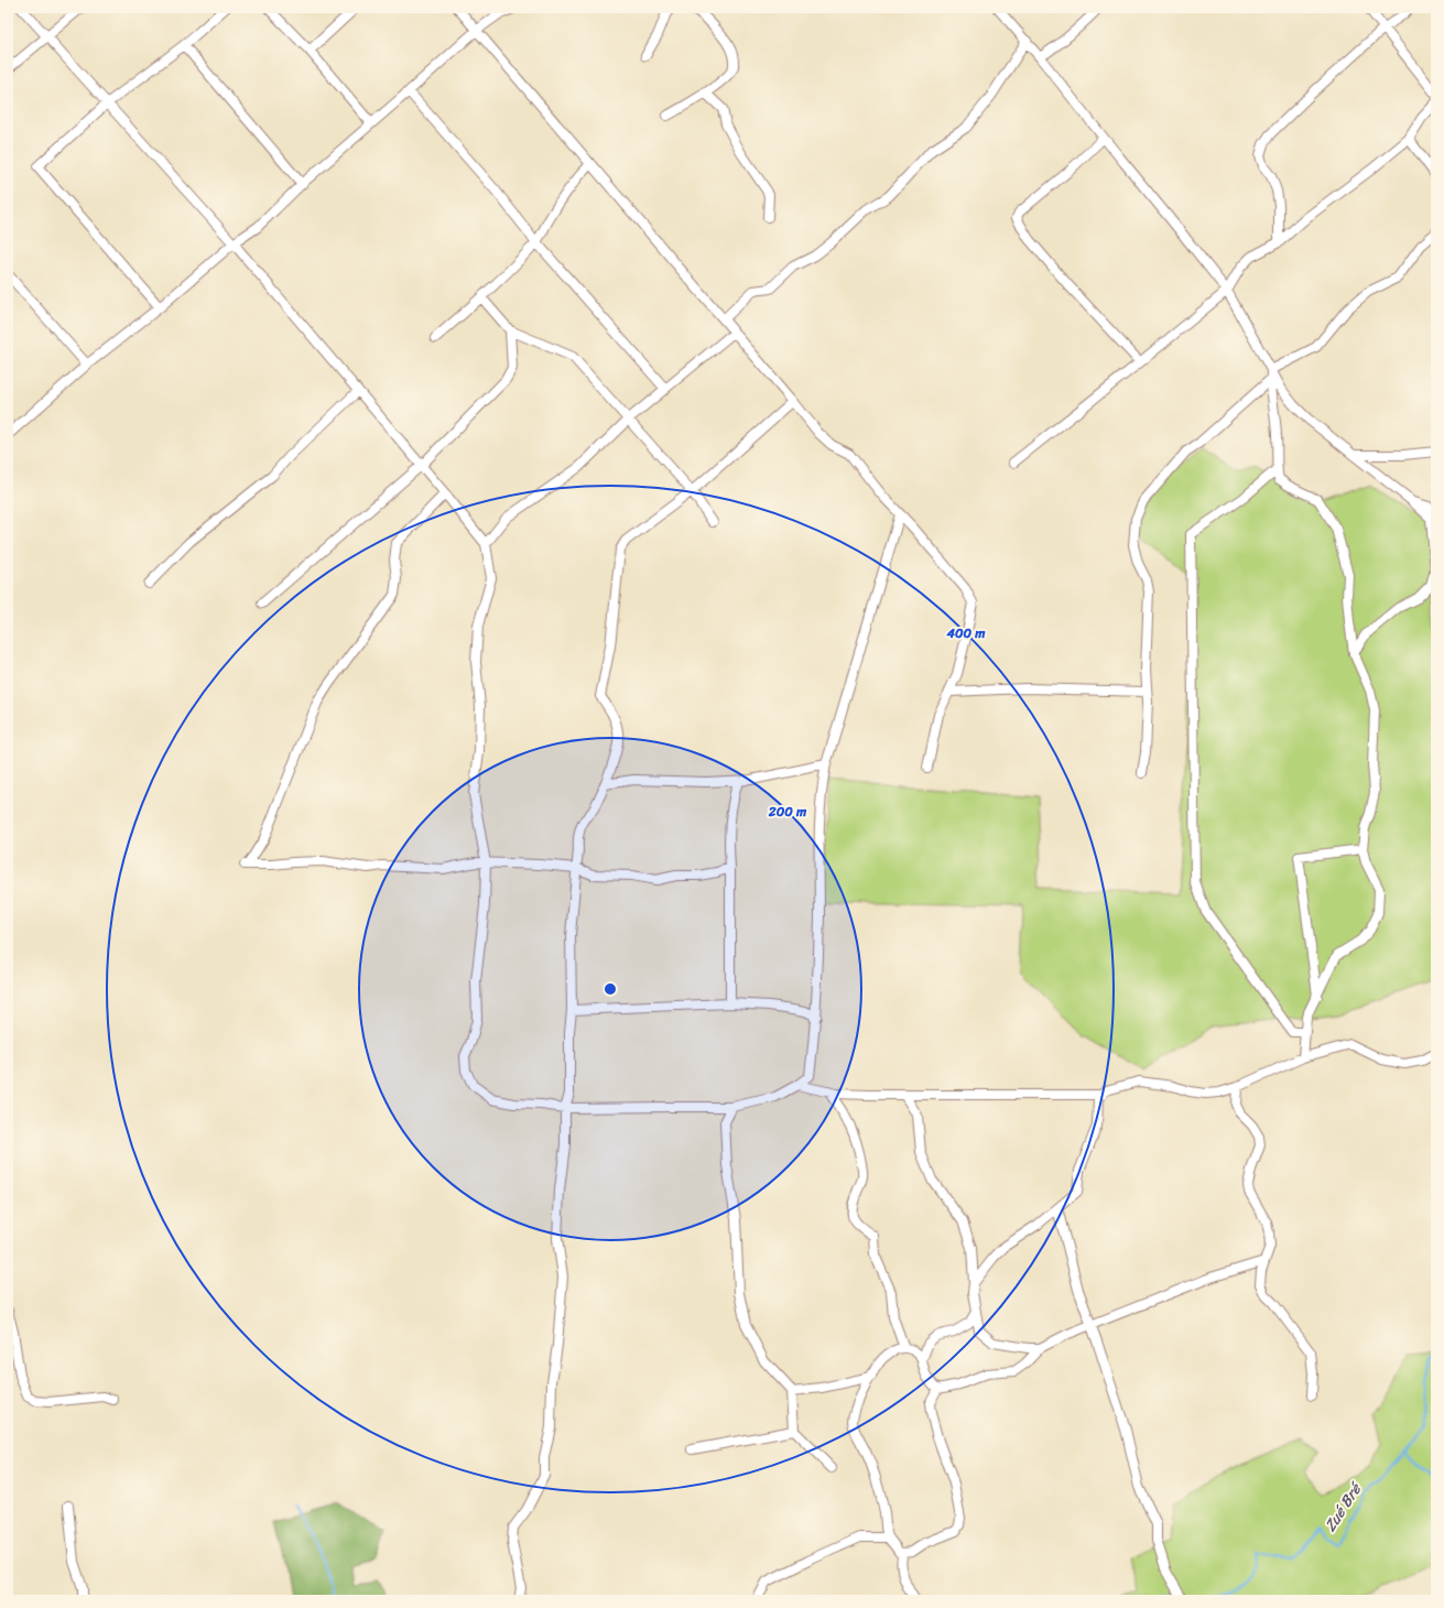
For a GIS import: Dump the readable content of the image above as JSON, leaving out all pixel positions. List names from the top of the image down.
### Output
{
  "water": ["Zué Bré"],
  "rings": ["400 m", "200 m"]
}
